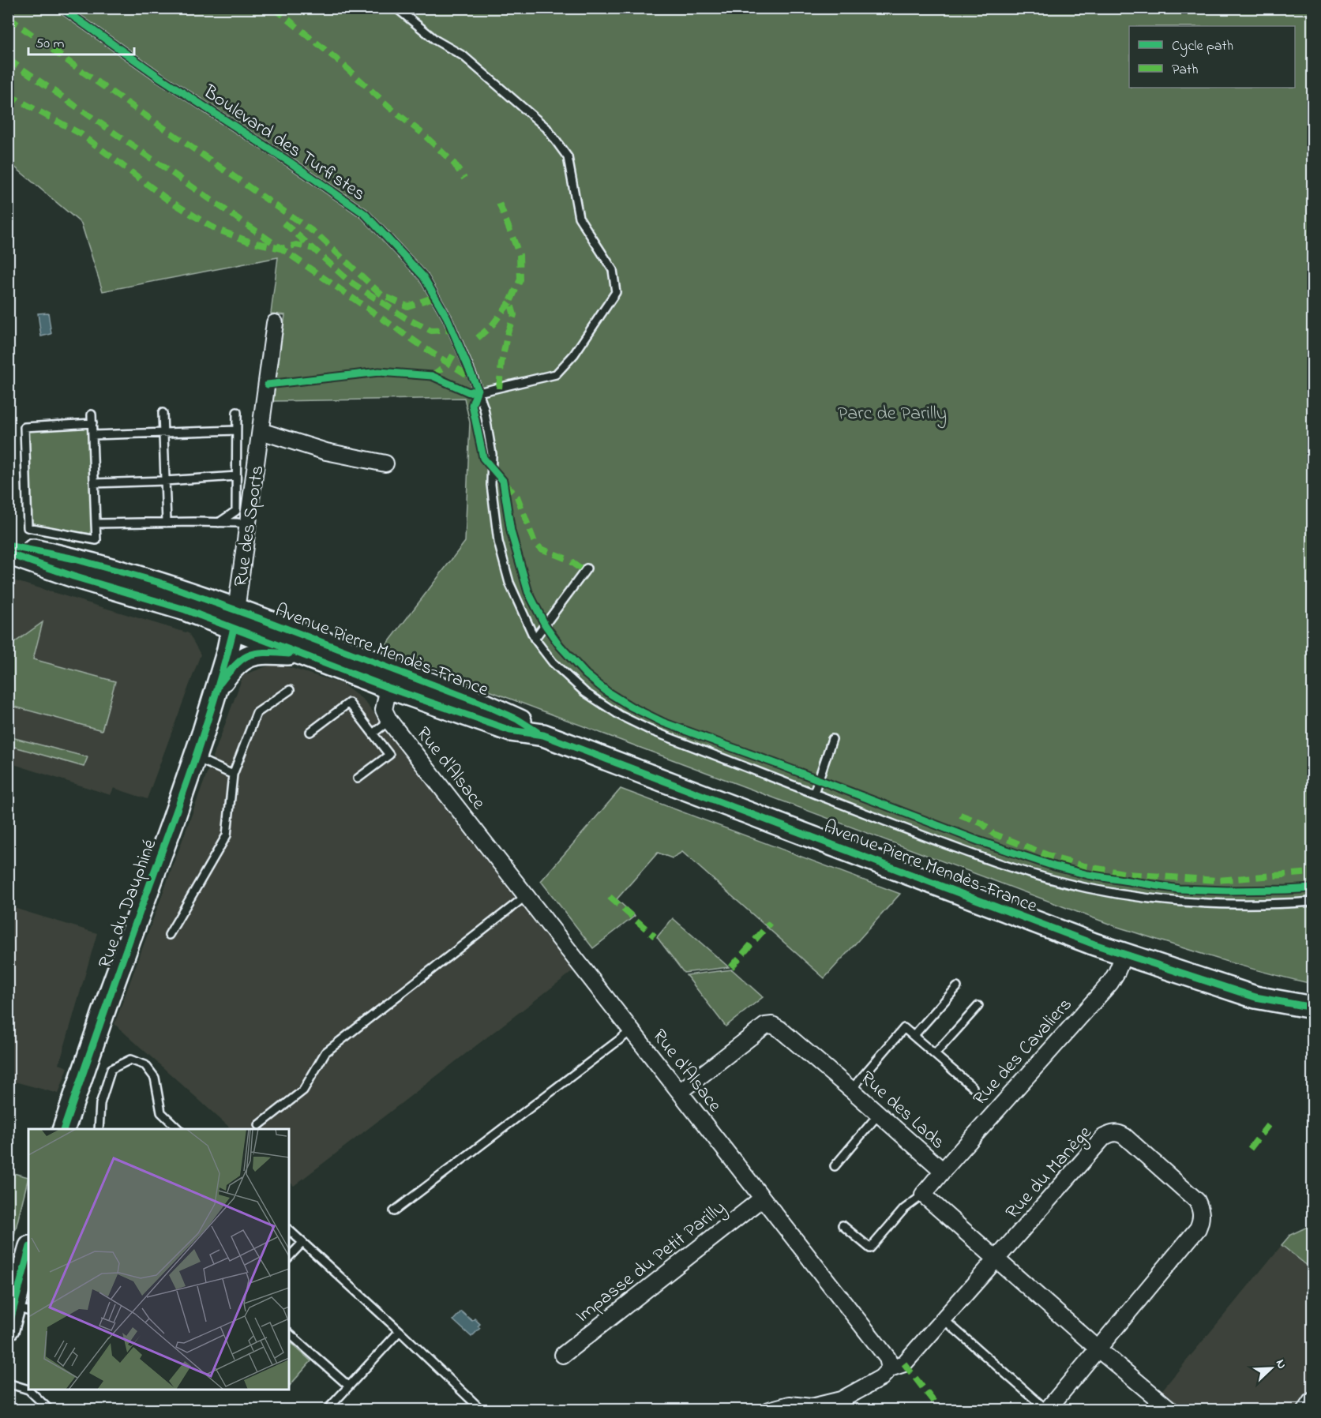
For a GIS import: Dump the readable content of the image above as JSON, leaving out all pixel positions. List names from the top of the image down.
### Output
{
  "streets": {
    "main road": ["Avenue Pierre Mendès-France", "Rue du Dauphiné"],
    "street": [
      "Rue des Sports",
      "Rue d'Alsace",
      "Rue des Cavaliers",
      "Rue des Lads",
      "Rue du Manège",
      "Impasse du Petit Parilly"
    ],
    "lane": ["Boulevard des Turfistes"]
  },
  "crossings": [
    ["Rue des Sports", "Avenue Pierre Mendès-France"],
    ["Rue des Sports", "Rue du Dauphiné"],
    ["Avenue Pierre Mendès-France", "Rue d'Alsace"],
    ["Avenue Pierre Mendès-France", "Rue du Dauphiné"],
    ["Avenue Pierre Mendès-France", "Rue des Cavaliers"],
    ["Rue d'Alsace", "Rue des Lads"],
    ["Rue d'Alsace", "Rue du Manège"],
    ["Rue d'Alsace", "Impasse du Petit Parilly"],
    ["Rue des Cavaliers", "Rue des Lads"]
  ],
  "parks": ["Parc de Parilly"],
  "legend": ["Cycle path", "Path"],
  "scale_bar": "50 m",
  "north": "top right"
}
